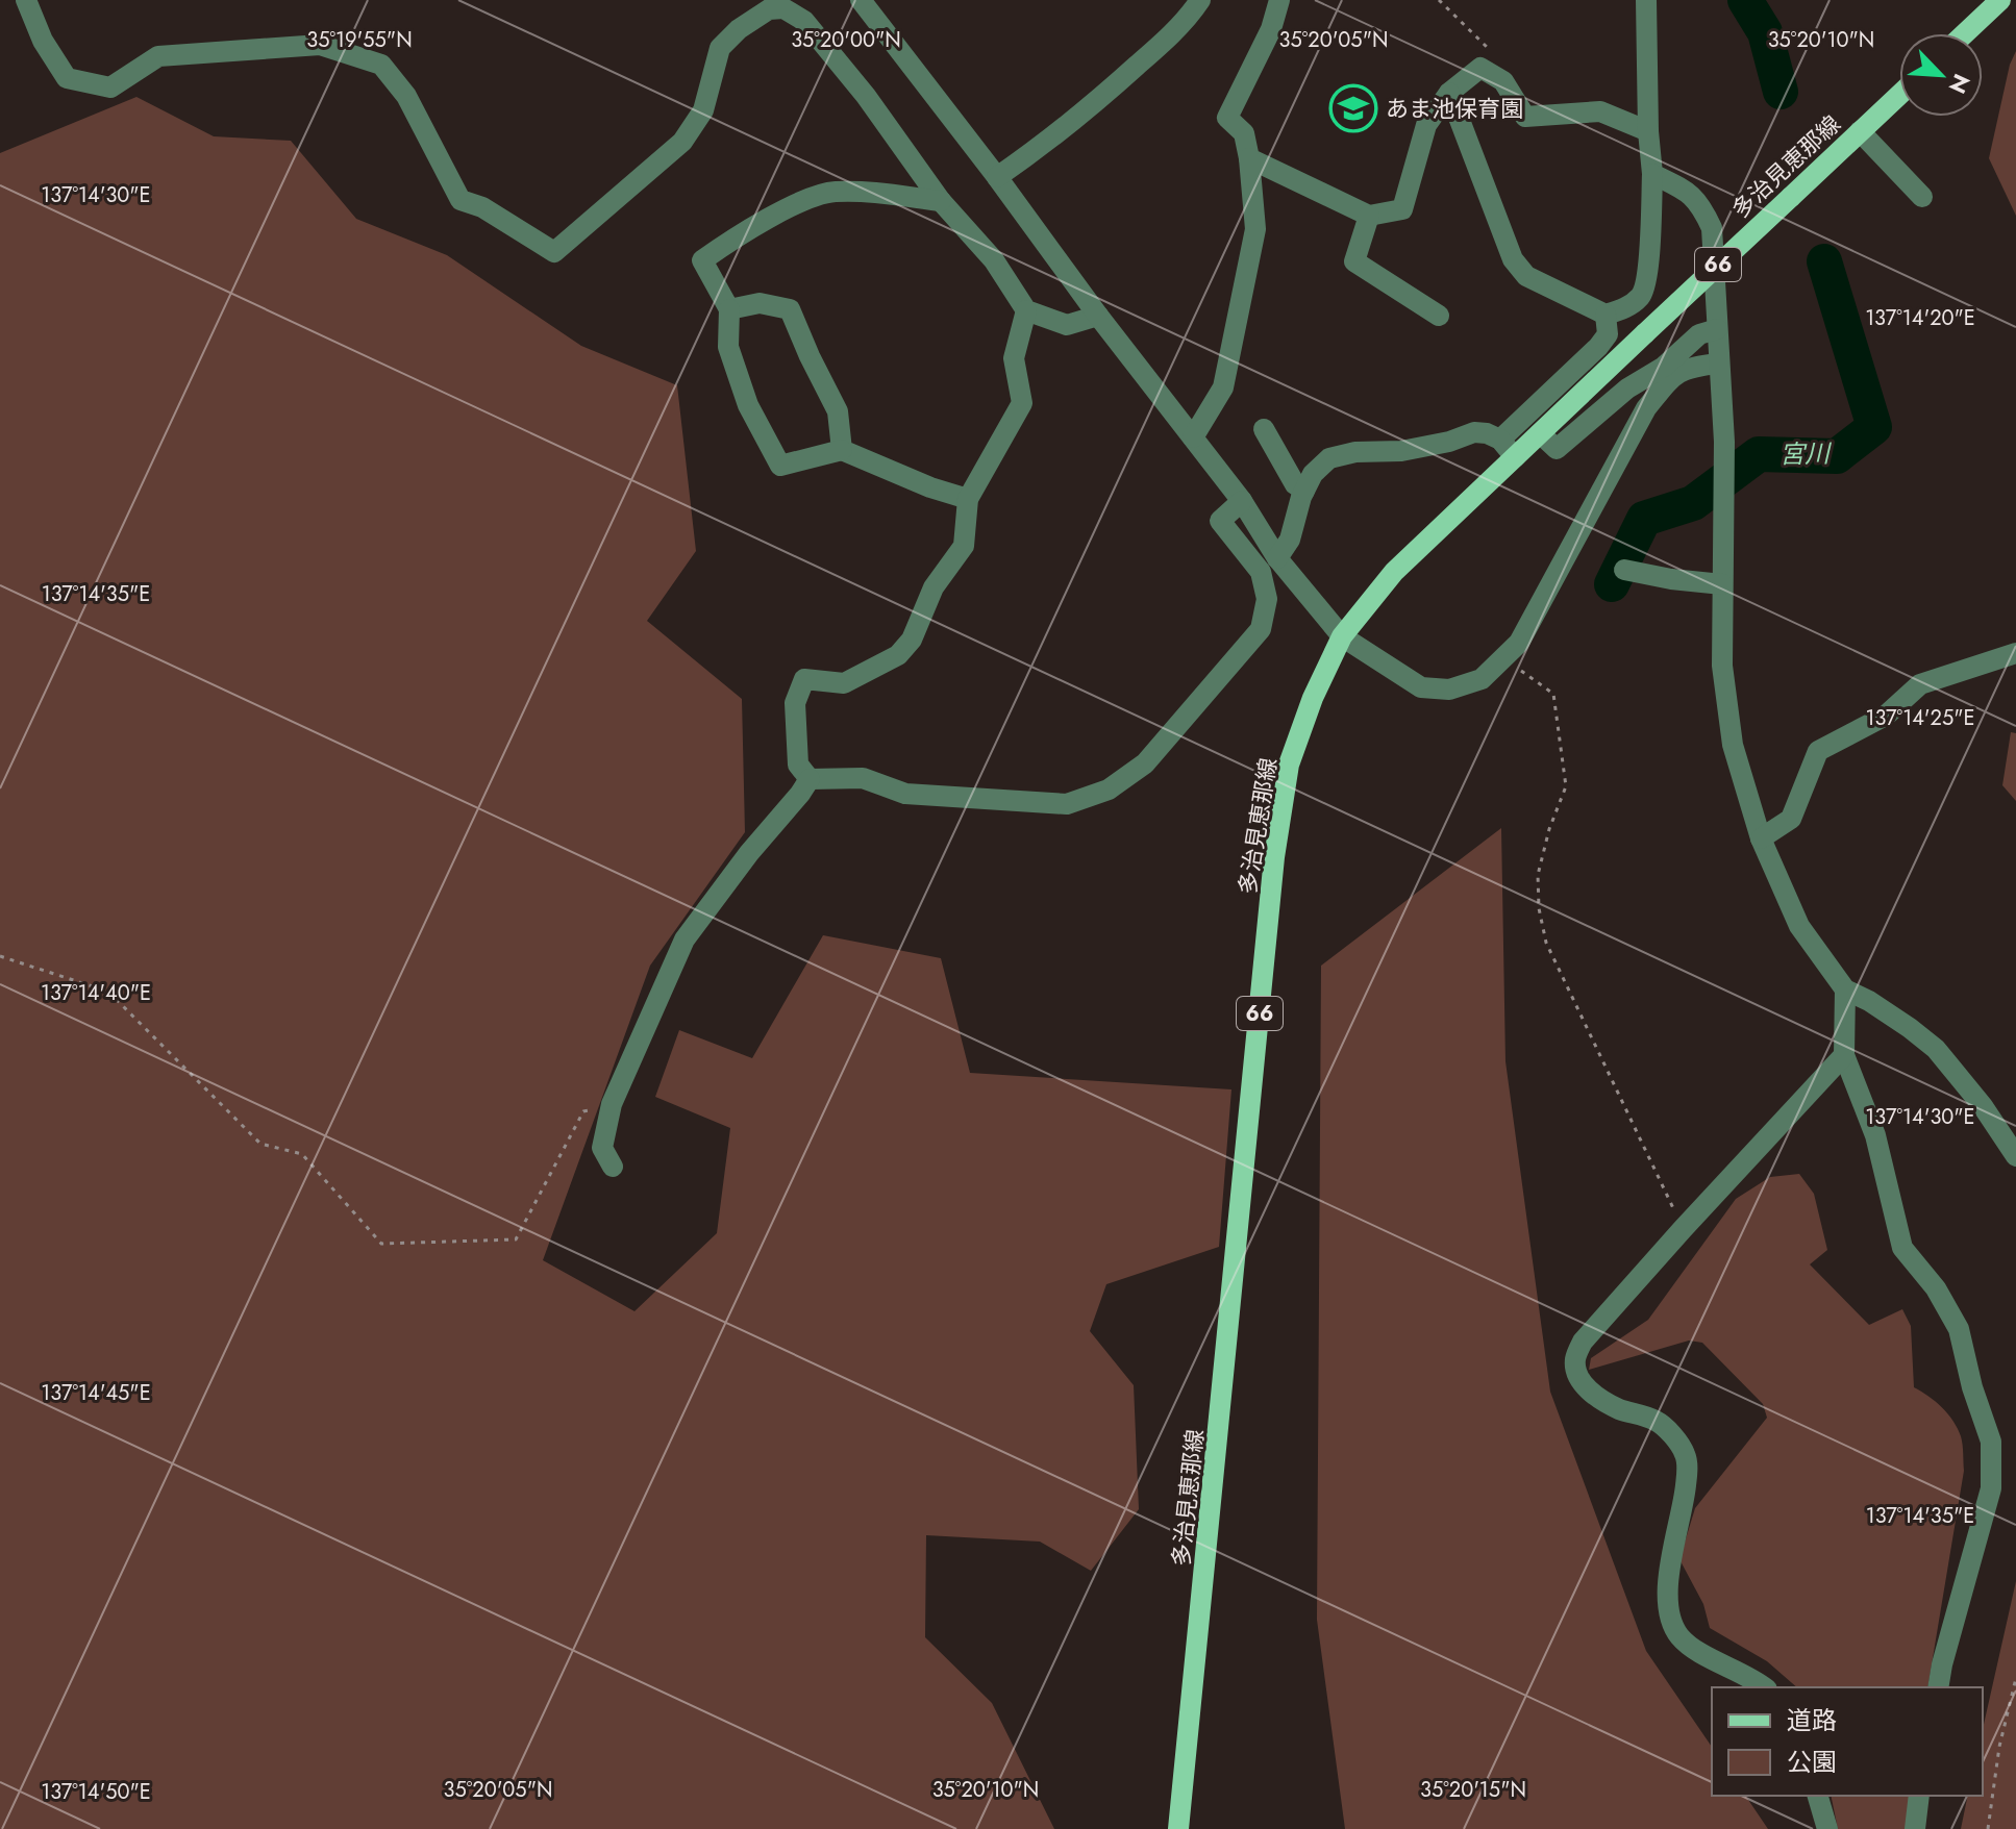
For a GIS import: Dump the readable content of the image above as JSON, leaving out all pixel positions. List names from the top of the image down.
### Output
{
  "streets": {
    "main road": ["多治見恵那線", "66"]
  },
  "water": ["宮川"],
  "places": {
    "school or university": ["あま池保育園"]
  },
  "legend": ["道路", "公園"],
  "north": "bottom right",
  "coordinates": [
    "35°19'55\"N",
    "35°20'00\"N",
    "35°20'05\"N",
    "35°20'10\"N",
    "137°14'30\"E",
    "137°14'20\"E",
    "137°14'35\"E",
    "137°14'25\"E",
    "137°14'40\"E",
    "137°14'45\"E",
    "35°20'15\"N",
    "137°14'50\"E"
  ]
}
